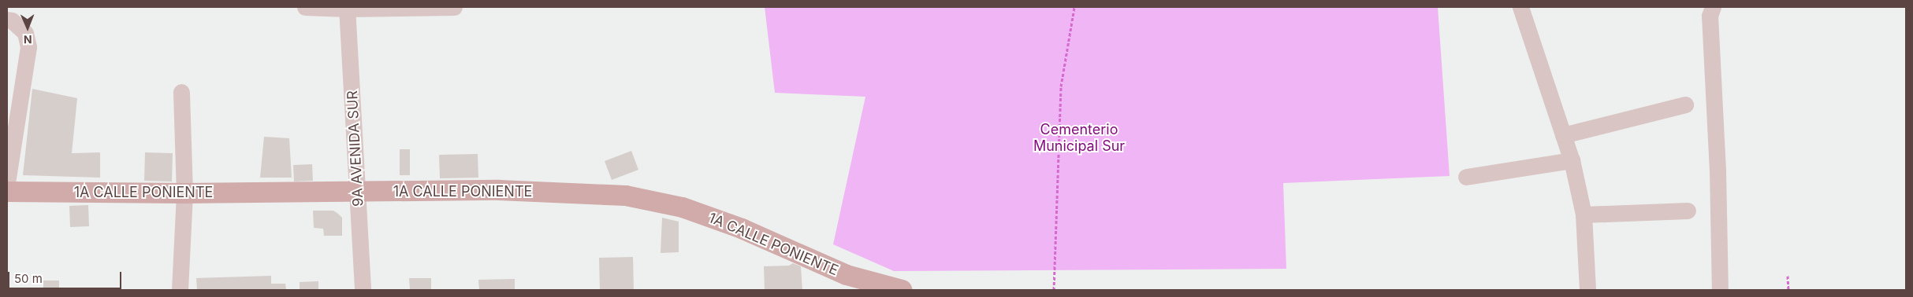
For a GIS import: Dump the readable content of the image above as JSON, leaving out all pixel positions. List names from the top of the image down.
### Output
{
  "streets": {
    "main road": ["1A CALLE PONIENTE"],
    "street": ["9A AVENIDA SUR"]
  },
  "crossings": [
    ["9A AVENIDA SUR", "1A CALLE PONIENTE"]
  ],
  "parks": ["Cementerio Municipal Sur"],
  "scale_bar": "50 m",
  "north": "bottom"
}
